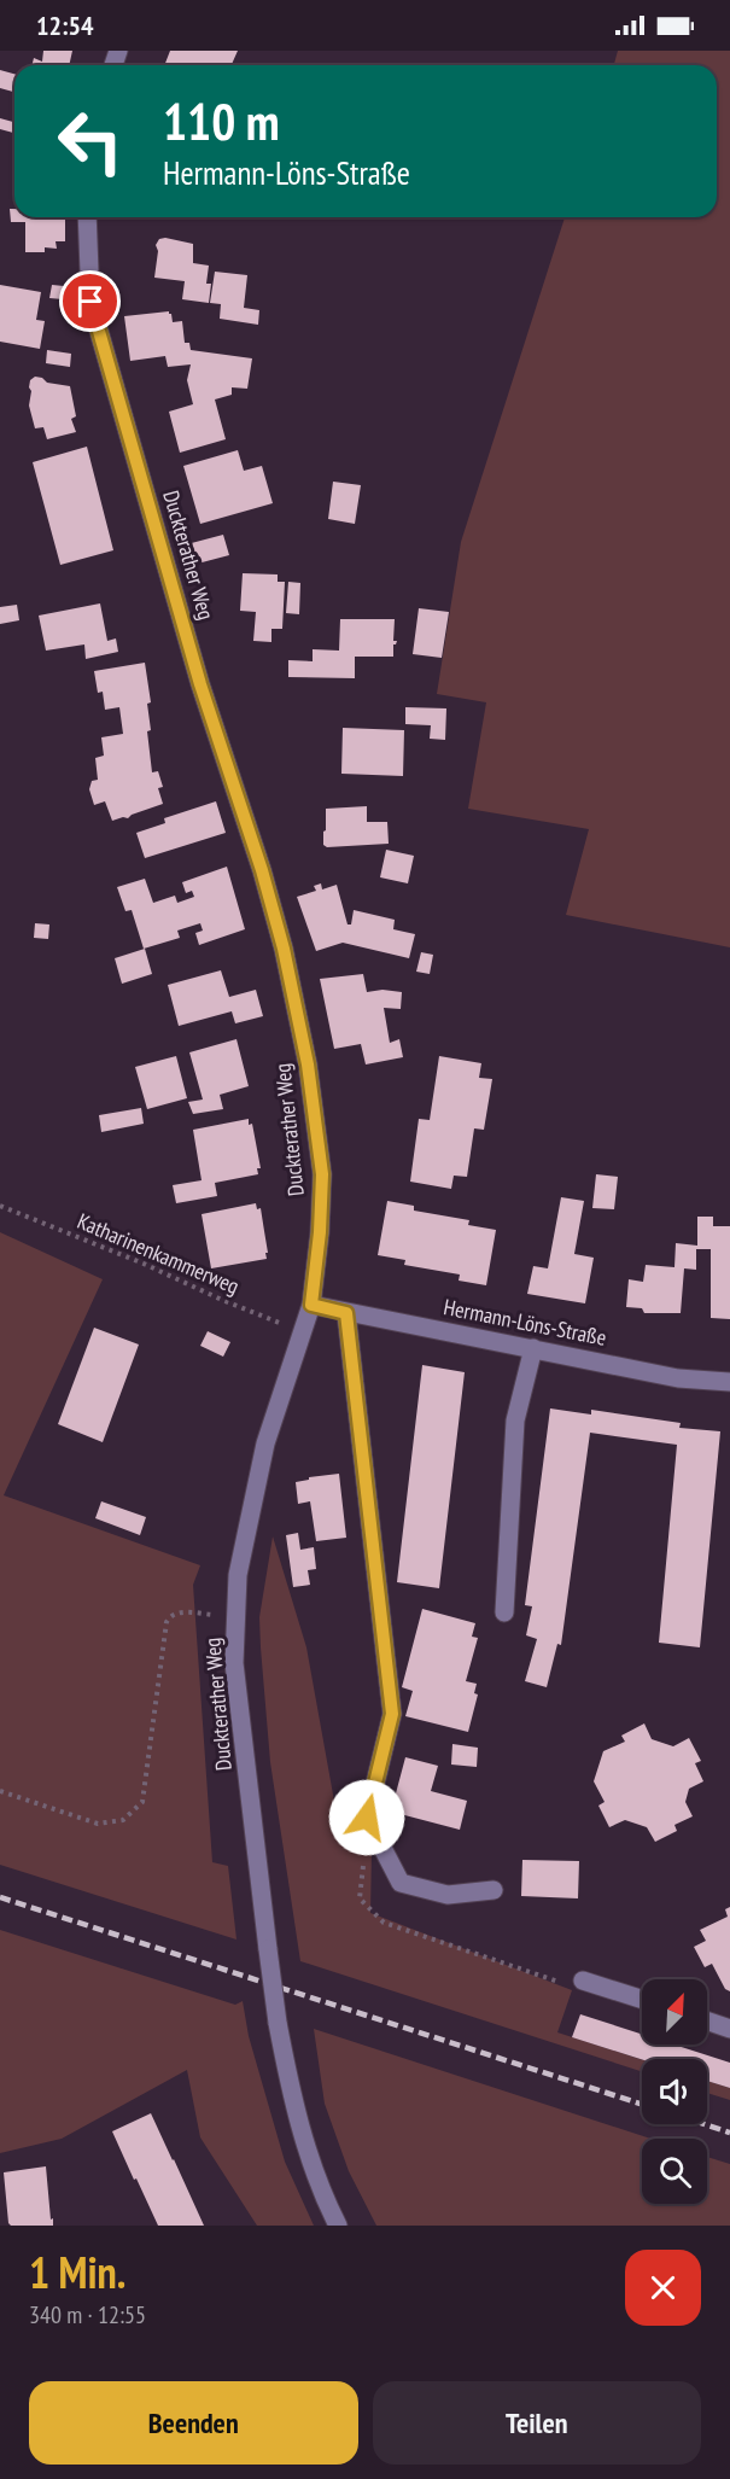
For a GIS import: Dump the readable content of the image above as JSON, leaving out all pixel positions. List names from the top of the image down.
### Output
{
  "streets": {
    "street": ["Duckterather Weg", "Hermann-Löns-Straße"],
    "path": ["Katharinenkammerweg"]
  },
  "crossings": [
    ["Duckterather Weg", "Katharinenkammerweg"],
    ["Duckterather Weg", "Hermann-Löns-Straße"]
  ],
  "north": "top right",
  "page": {
    "status": "12:54",
    "turn": ["110 m", "Hermann-Löns-Straße"],
    "heading": ["1 Min.", "340 m · 12:55"],
    "buttons": ["Beenden", "Teilen"]
  }
}
